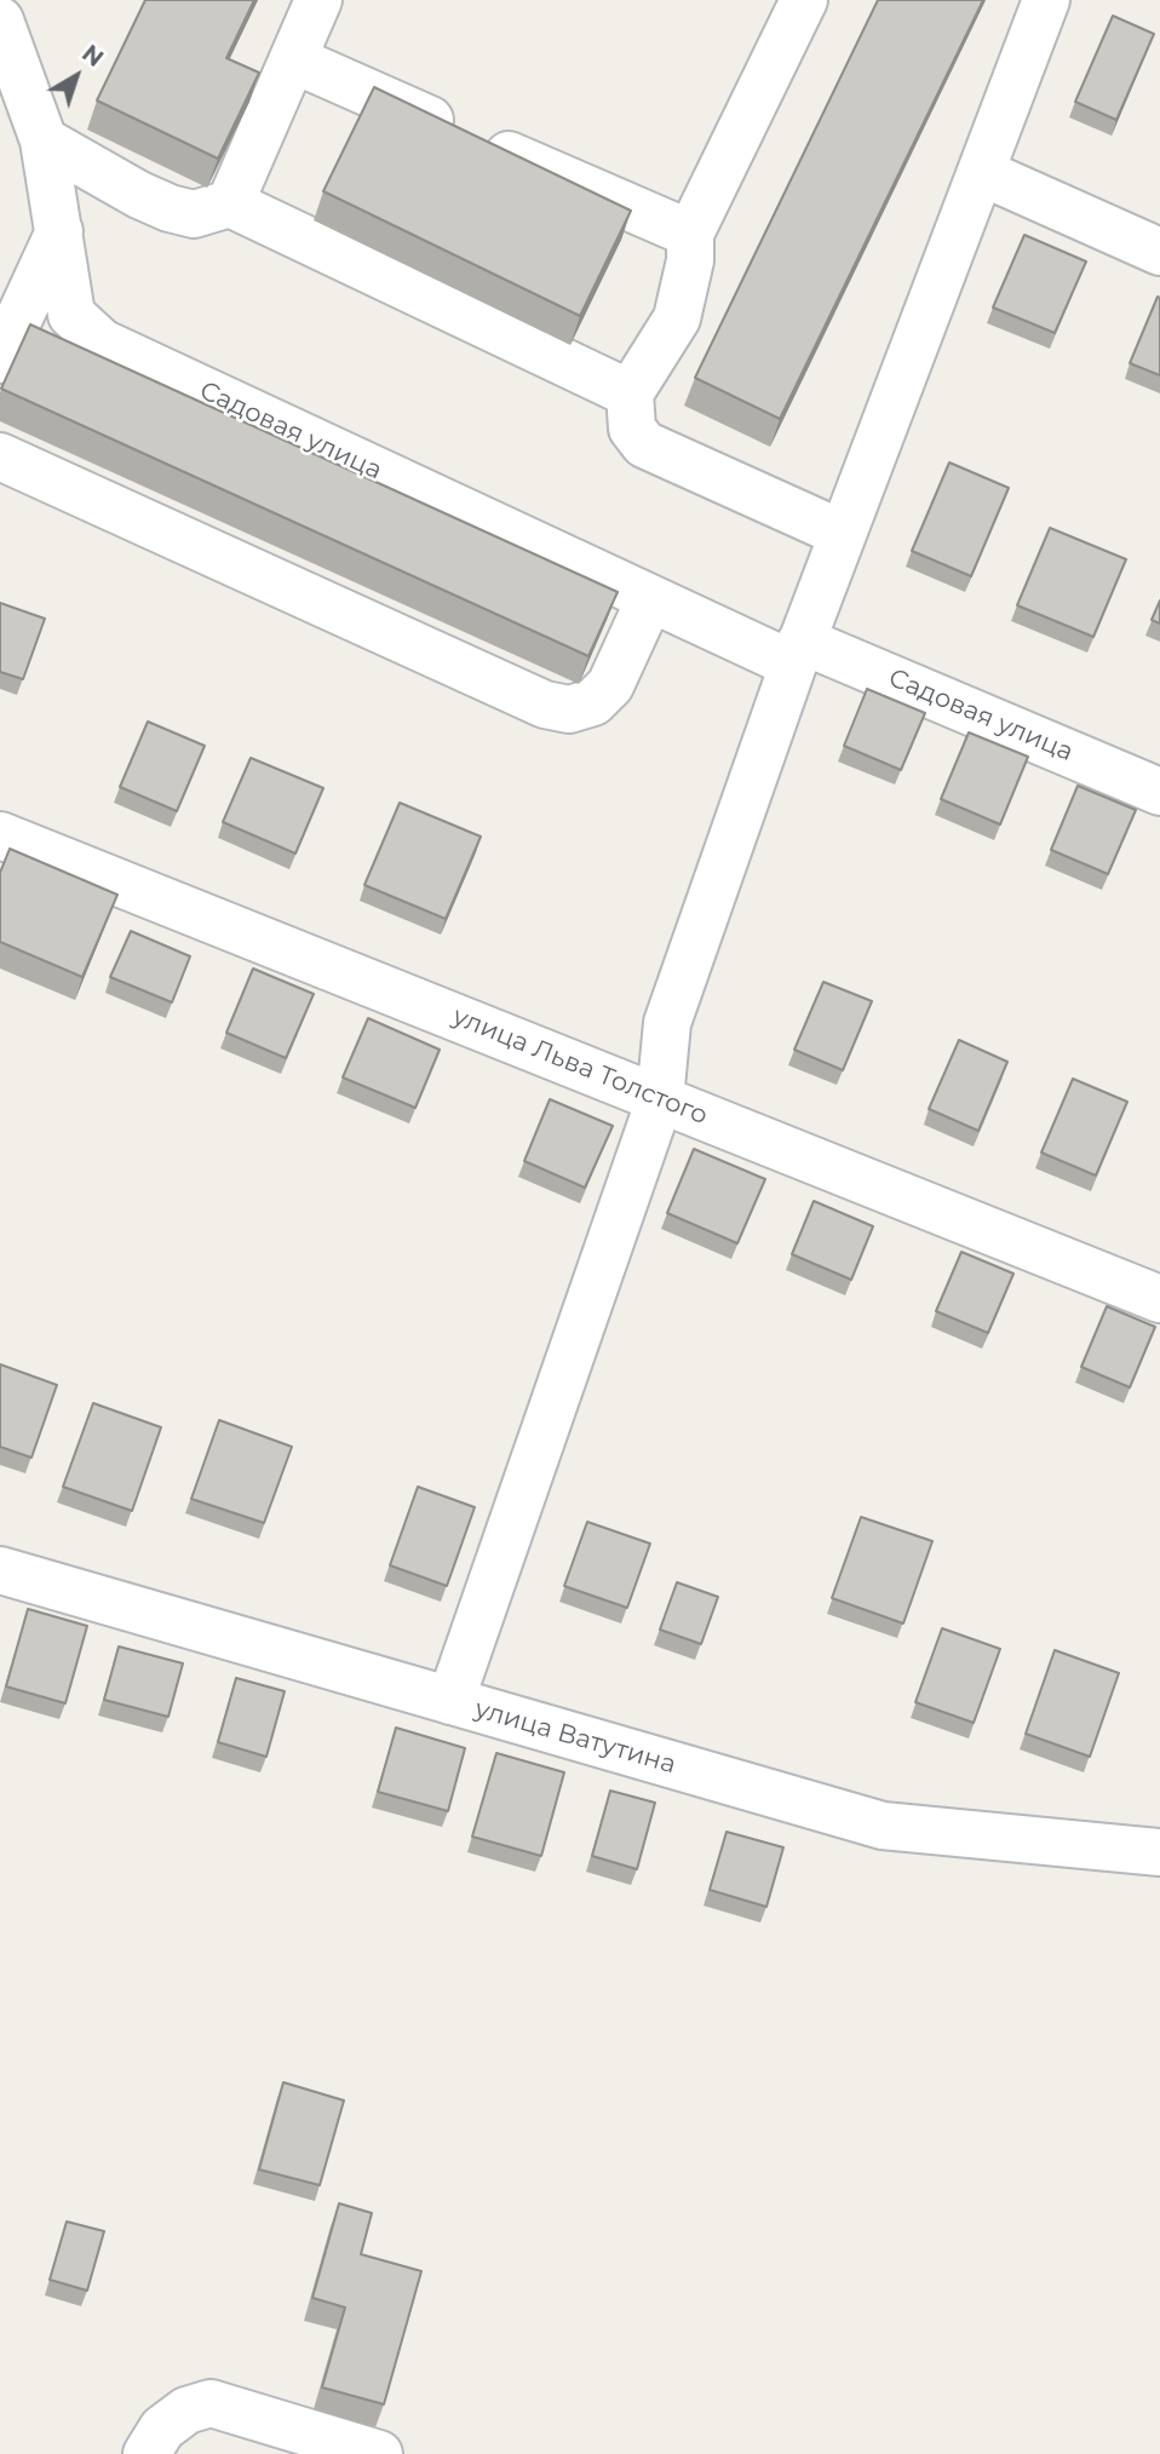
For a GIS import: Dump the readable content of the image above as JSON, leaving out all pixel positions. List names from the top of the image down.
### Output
{
  "streets": {
    "street": ["Садовая улица", "улица Льва Толстого", "улица Ватутина"]
  },
  "north": "top right"
}
